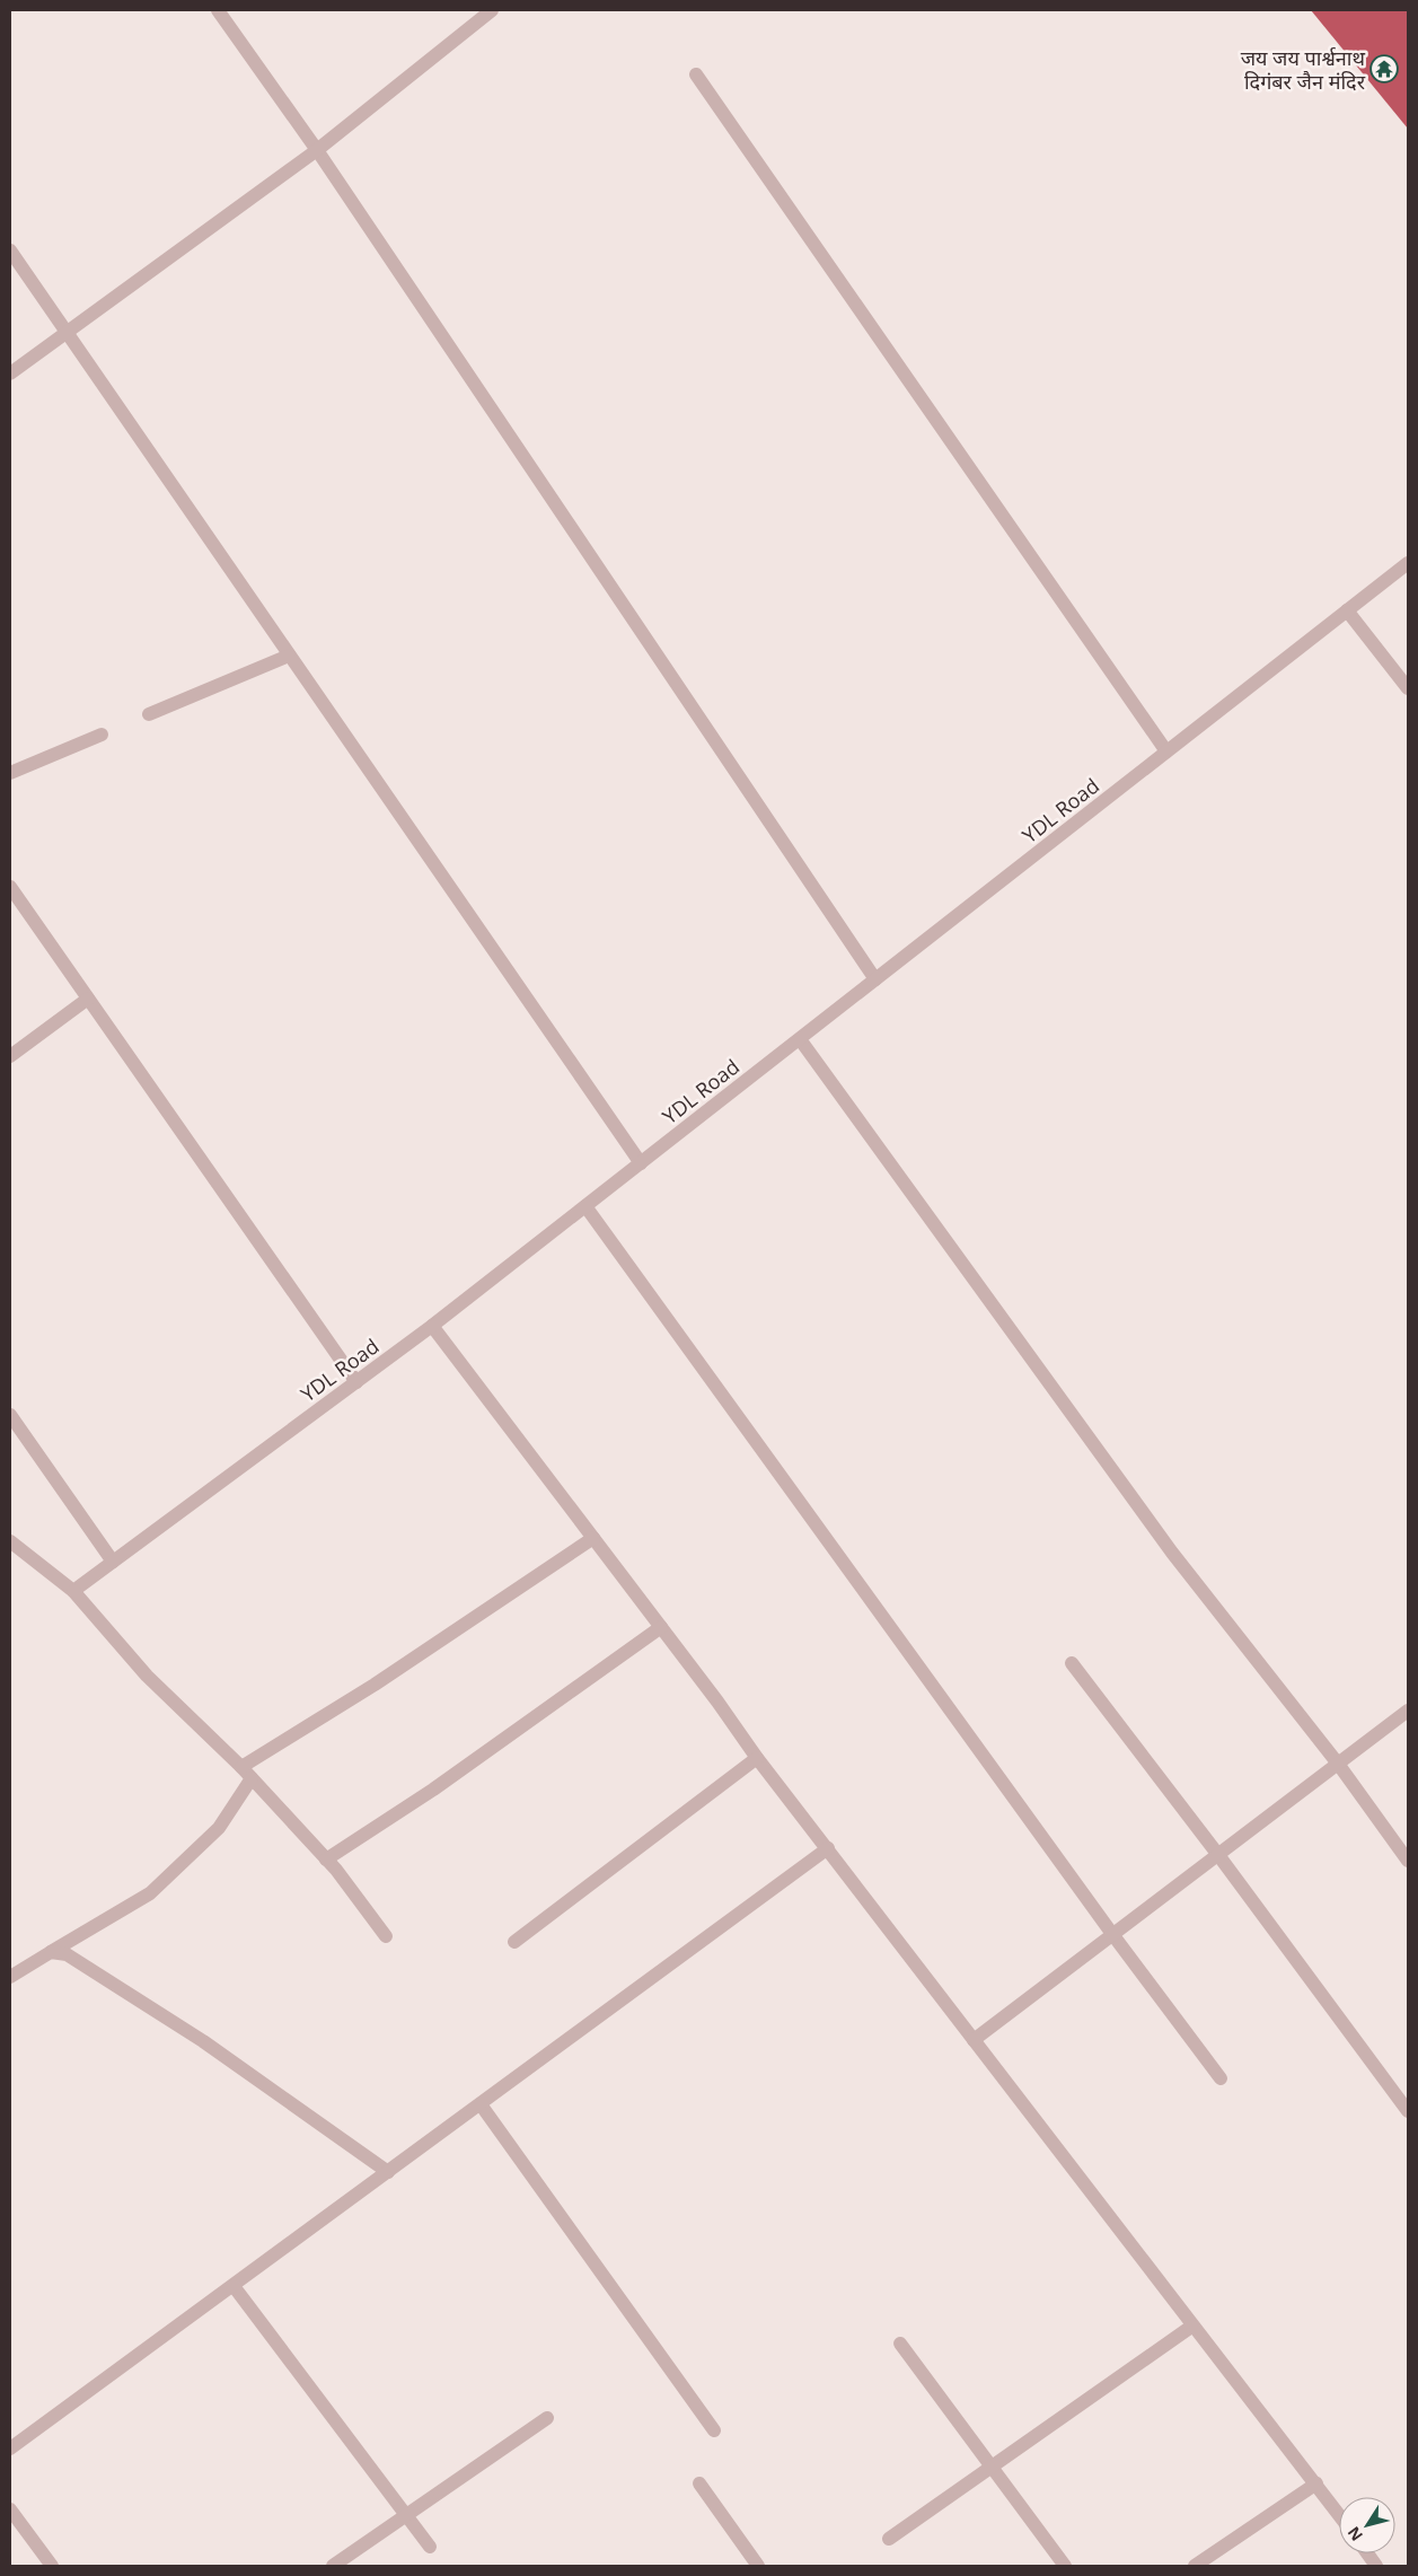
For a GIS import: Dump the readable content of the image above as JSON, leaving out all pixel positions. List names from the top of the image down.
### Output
{
  "streets": {
    "street": ["YDL Road"]
  },
  "places": {
    "temple": ["जय जय पार्श्वनाथ दिगंबर जैन मंदिर"]
  },
  "north": "bottom left"
}
